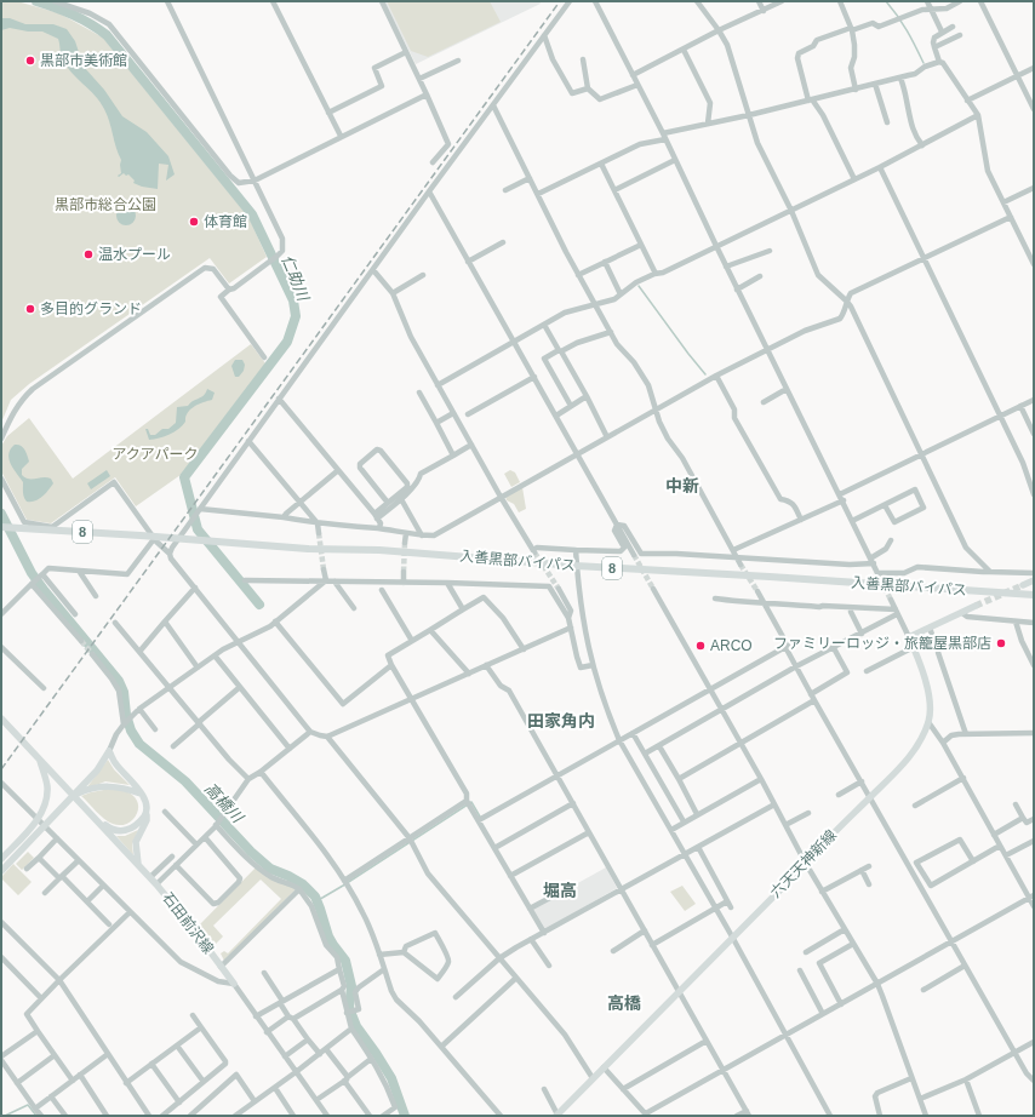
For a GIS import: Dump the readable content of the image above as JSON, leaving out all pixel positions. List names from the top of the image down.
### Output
{
  "streets": {
    "highway": ["8", "入善黒部バイパス"],
    "main road": ["六天天神新線", "石田前沢線"]
  },
  "districts": [
    "中新",
    "田家角内",
    "堀高",
    "高橋"
  ],
  "water": ["仁助川", "高橋川"],
  "parks": ["黒部市総合公園", "アクアパーク"],
  "places": [
    "黒部市美術館",
    "体育館",
    "温水プール",
    "多目的グランド",
    "ファミリーロッジ・旅籠屋黒部店",
    "ARCO"
  ]
}
